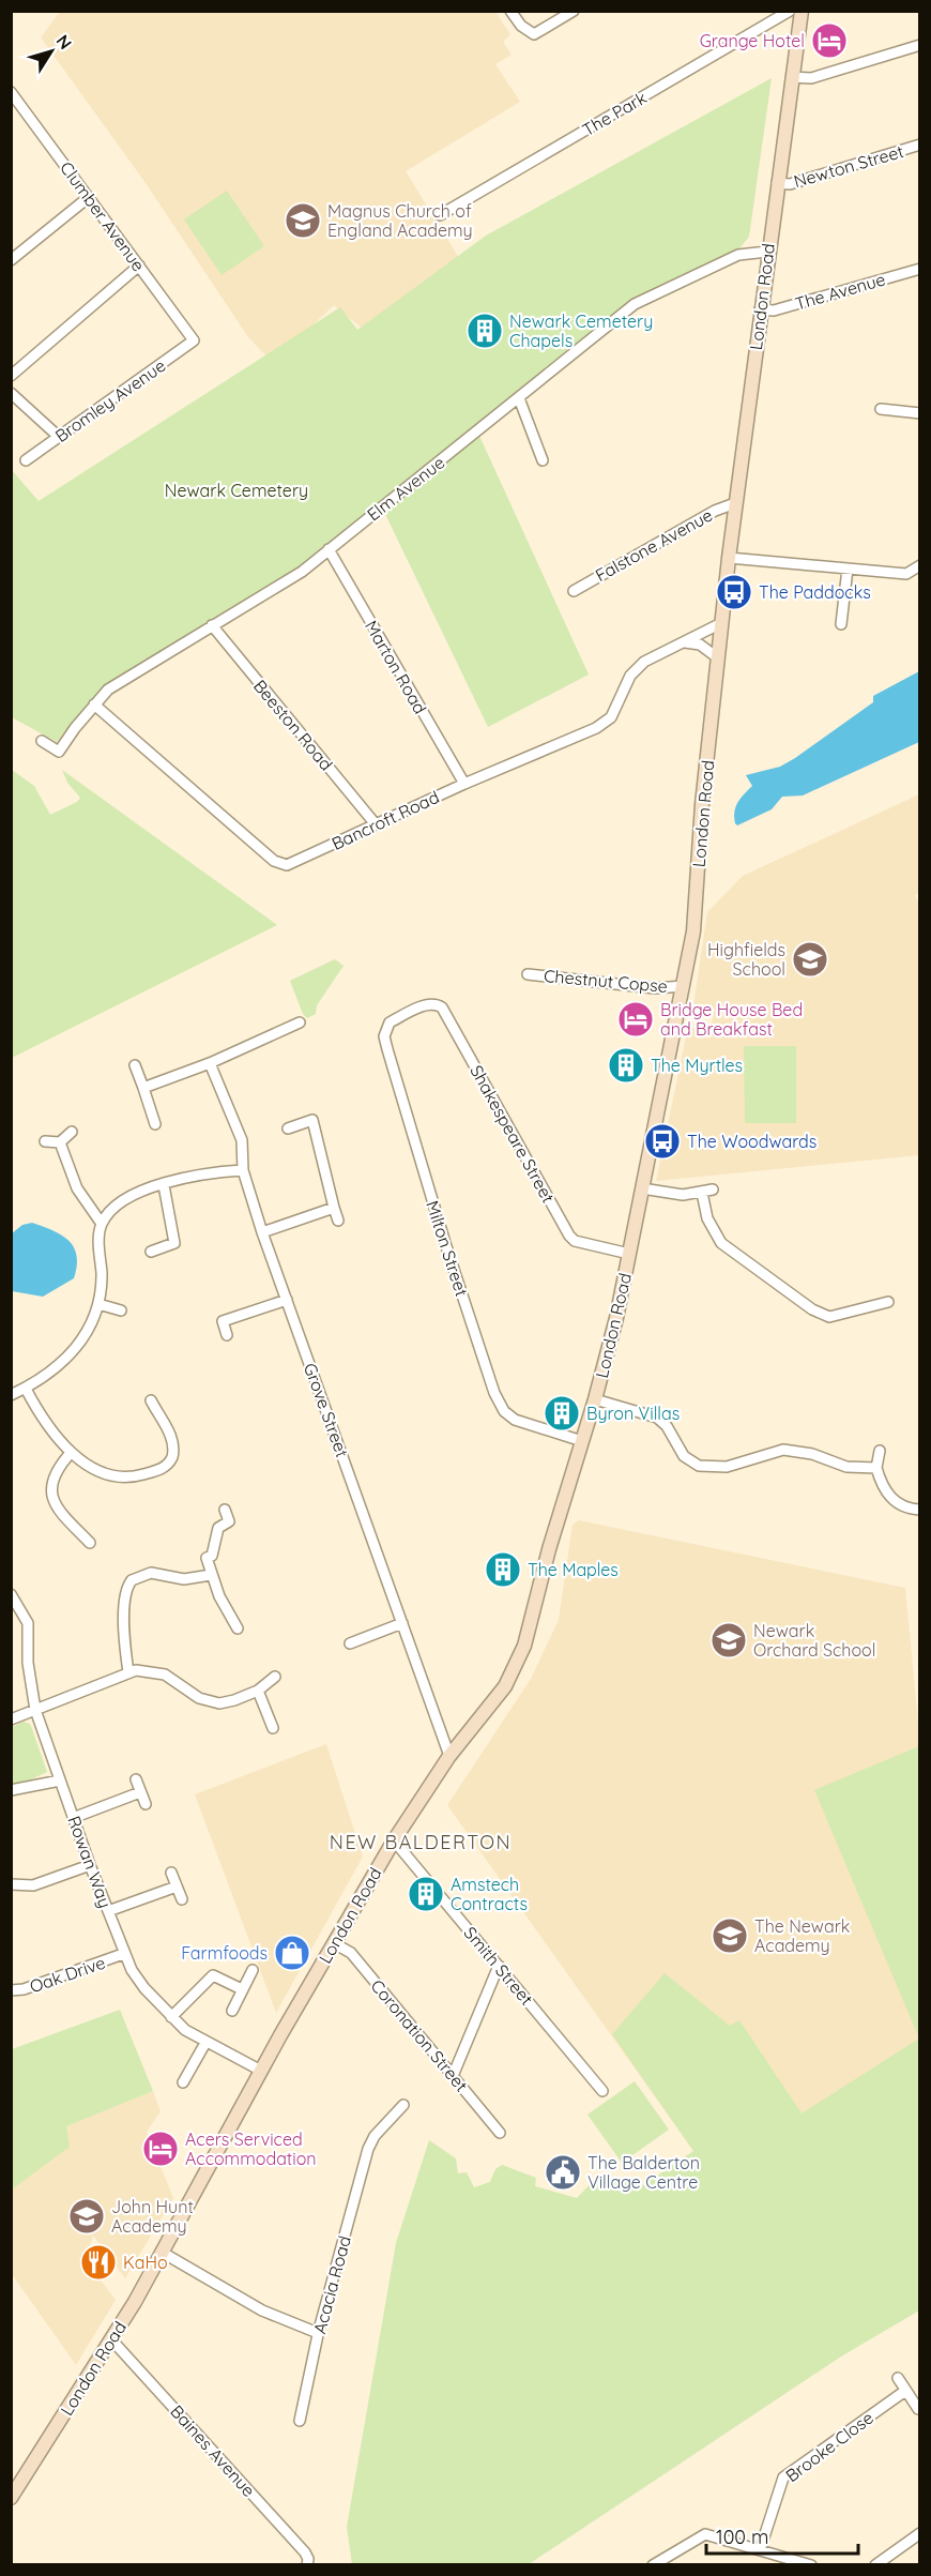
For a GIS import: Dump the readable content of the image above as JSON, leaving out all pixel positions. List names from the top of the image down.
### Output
{
  "streets": {
    "main road": ["London Road"],
    "street": [
      "The Park",
      "Newton Street",
      "Clumber Avenue",
      "The Avenue",
      "Bromley Avenue",
      "Elm Avenue",
      "Falstone Avenue",
      "Marton Road",
      "Beeston Road",
      "Bancroft Road",
      "Chestnut Copse",
      "Shakespeare Street",
      "Milton Street",
      "Grove Street",
      "Rowan Way",
      "Smith Street",
      "Oak Drive",
      "Coronation Street",
      "Acacia Road",
      "Brooke Close",
      "Baines Avenue"
    ]
  },
  "crossings": [
    ["Newton Street", "London Road"],
    ["Clumber Avenue", "Bromley Avenue"],
    ["The Avenue", "London Road"],
    ["London Road", "Elm Avenue"],
    ["London Road", "Falstone Avenue"],
    ["London Road", "Bancroft Road"],
    ["London Road", "Chestnut Copse"],
    ["London Road", "Shakespeare Street"],
    ["London Road", "Milton Street"],
    ["London Road", "Grove Street"],
    ["London Road", "Rowan Way"],
    ["London Road", "Smith Street"],
    ["London Road", "Coronation Street"],
    ["London Road", "Baines Avenue"],
    ["Elm Avenue", "Marton Road"],
    ["Elm Avenue", "Beeston Road"],
    ["Elm Avenue", "Bancroft Road"],
    ["Marton Road", "Bancroft Road"],
    ["Beeston Road", "Bancroft Road"],
    ["Shakespeare Street", "Milton Street"],
    ["Rowan Way", "Oak Drive"]
  ],
  "districts": ["NEW BALDERTON"],
  "parks": ["Newark Cemetery"],
  "places": {
    "hotel": ["Grange Hotel", "Bridge House Bed and Breakfast", "Acers Serviced Accommodation"],
    "school or university": [
      "Magnus Church of England Academy",
      "Highfields School",
      "Newark Orchard School",
      "The Newark Academy",
      "John Hunt Academy"
    ],
    "building": [
      "Newark Cemetery Chapels",
      "The Myrtles",
      "Byron Villas",
      "The Maples",
      "Amstech Contracts"
    ],
    "bus stop": ["The Paddocks", "The Woodwards"],
    "shop": ["Farmfoods"],
    "public building": ["The Balderton Village Centre"],
    "restaurant": ["KaHo"]
  },
  "scale_bar": "100 m",
  "north": "top right"
}
